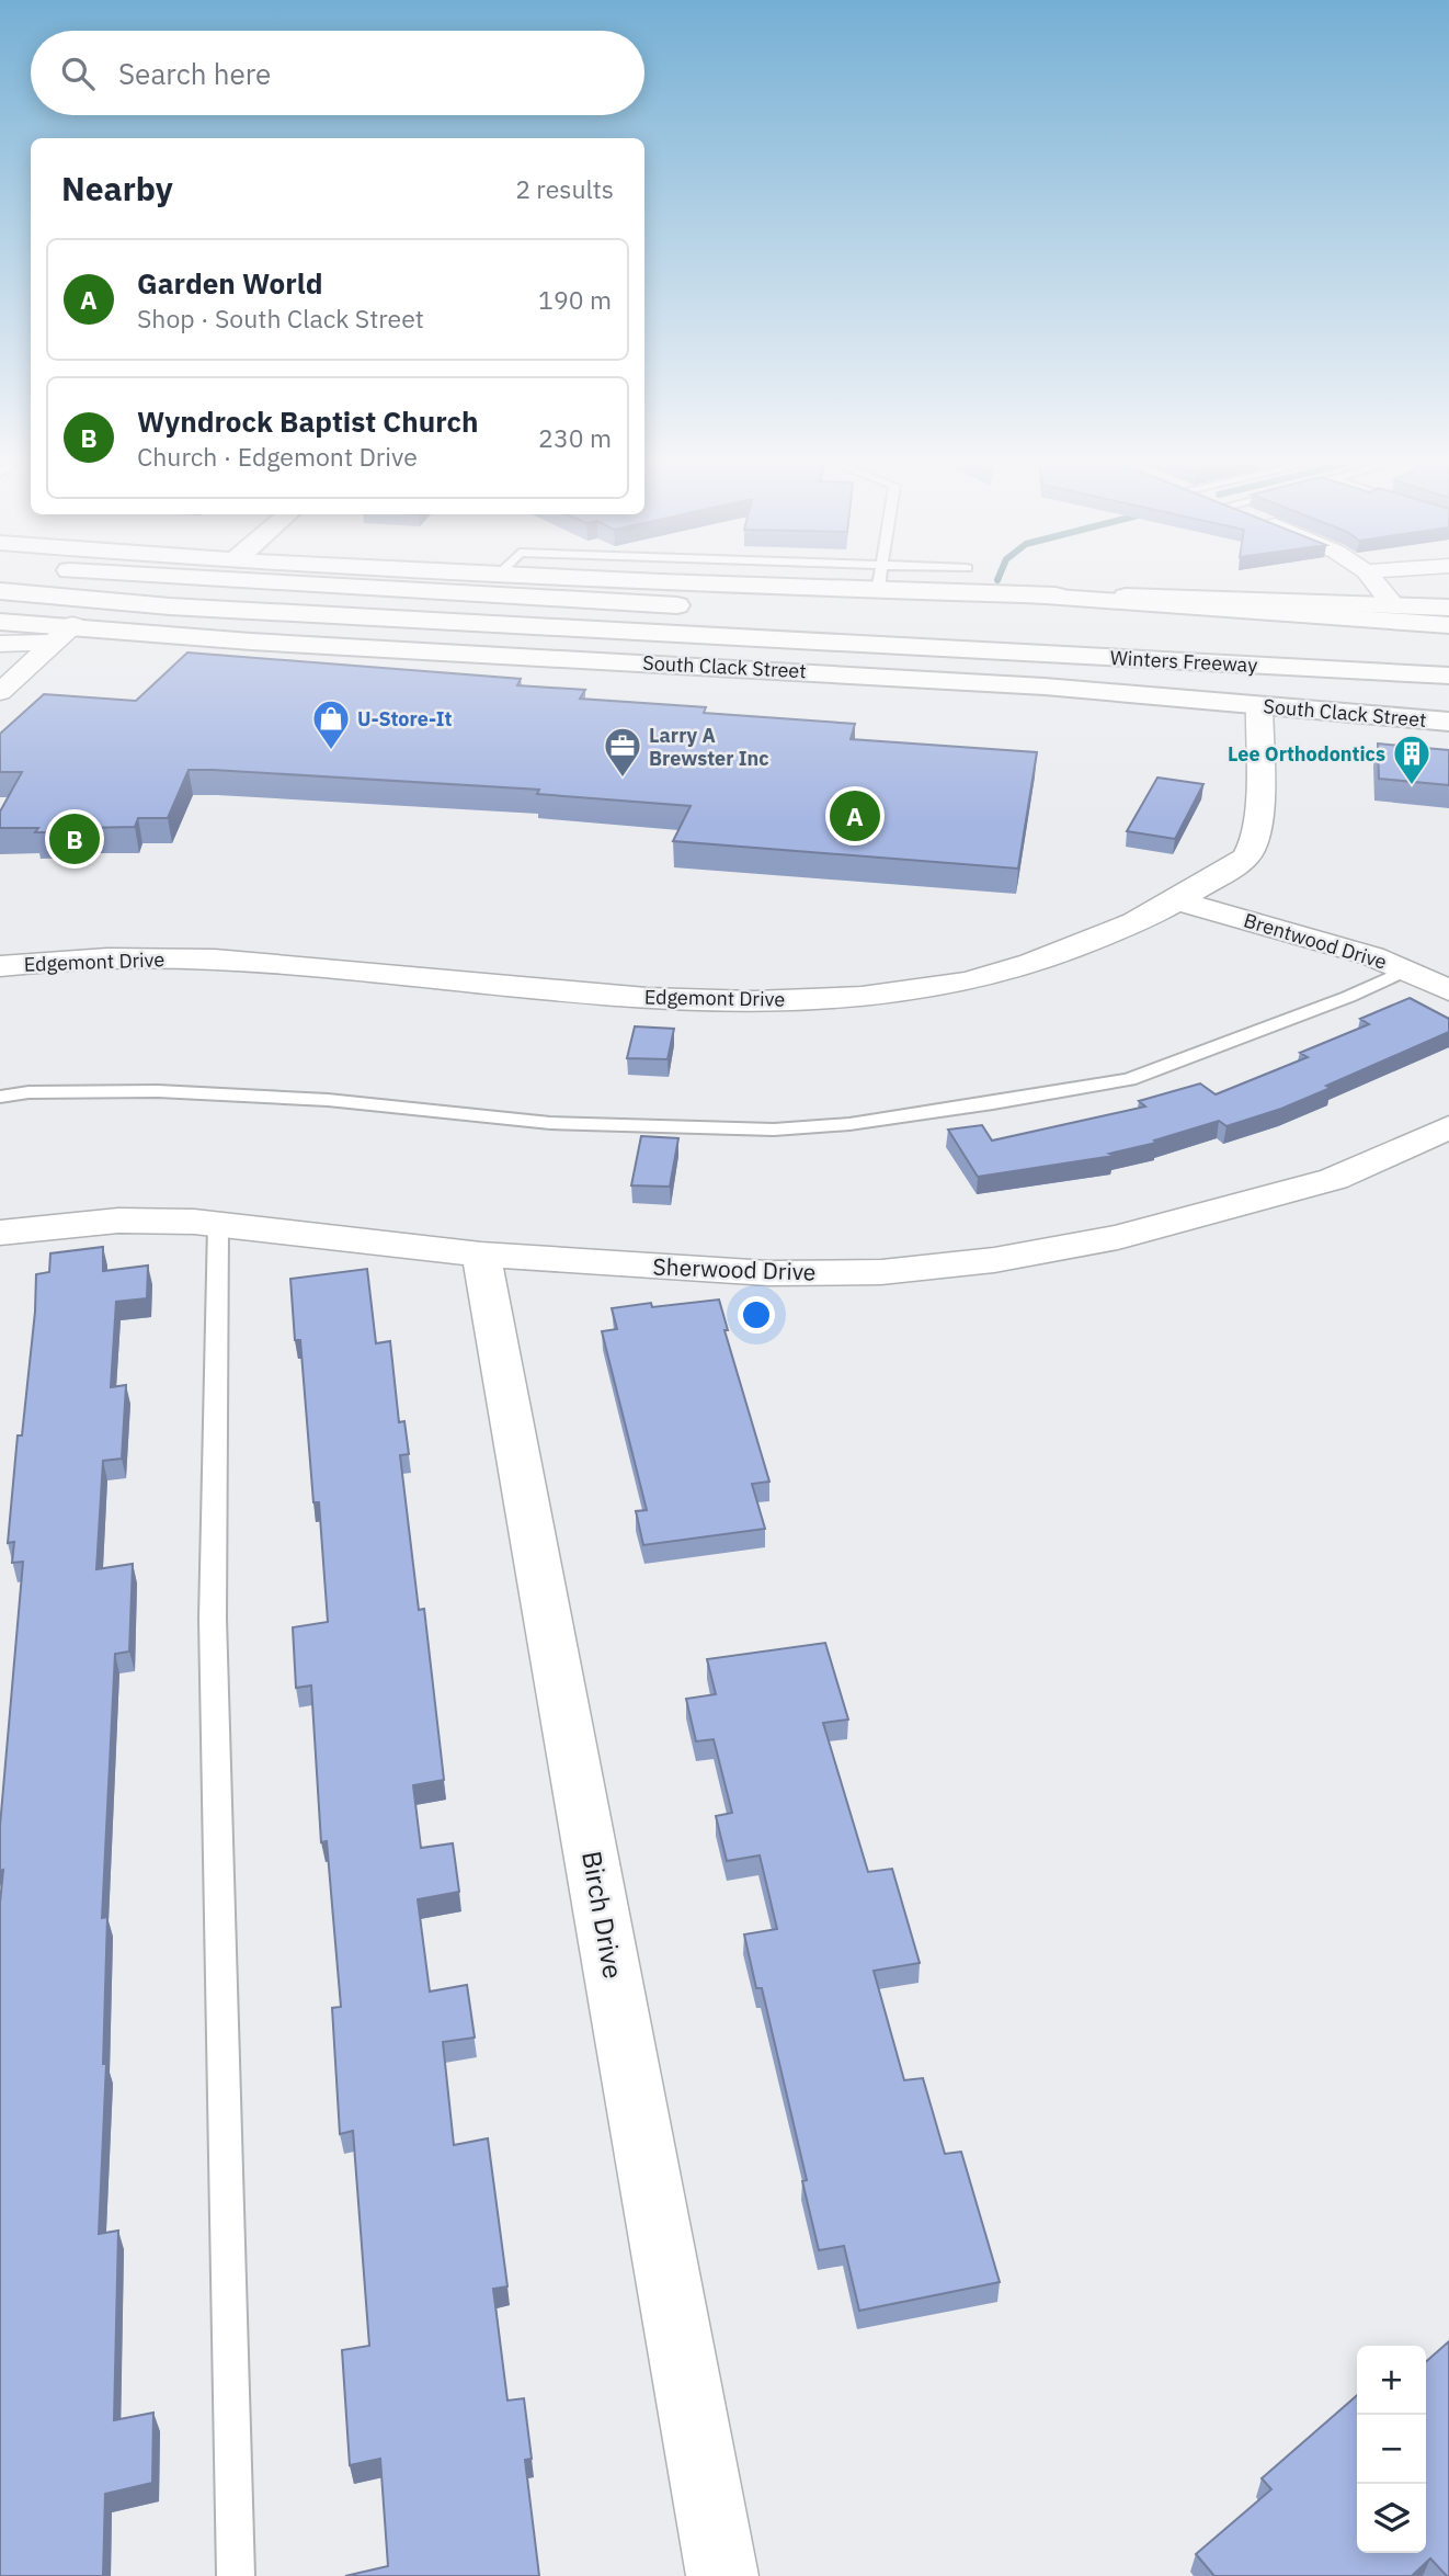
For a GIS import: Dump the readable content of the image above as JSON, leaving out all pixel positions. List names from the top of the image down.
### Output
{
  "streets": {
    "main road": ["Winters Freeway", "South Clack Street"],
    "street": [
      "Brentwood Drive",
      "Edgemont Drive",
      "Sherwood Drive",
      "Birch Drive"
    ]
  },
  "crossings": [
    ["South Clack Street", "Edgemont Drive"],
    ["Brentwood Drive", "Edgemont Drive"],
    ["Sherwood Drive", "Birch Drive"]
  ],
  "places": {
    "shop": ["U-Store-It"],
    "office": ["Larry A Brewster Inc"],
    "building": ["Lee Orthodontics"]
  },
  "page": {
    "search": "Search here",
    "heading": ["Nearby", "2 results"],
    "list": [
      {
        "mark": "A",
        "name": "Garden World",
        "note": "Shop · South Clack Street",
        "value": "190 m"
      },
      {
        "mark": "B",
        "name": "Wyndrock Baptist Church",
        "note": "Church · Edgemont Drive",
        "value": "230 m"
      }
    ],
    "pins": ["A", "B"],
    "map_buttons": ["+", "−"]
  }
}
